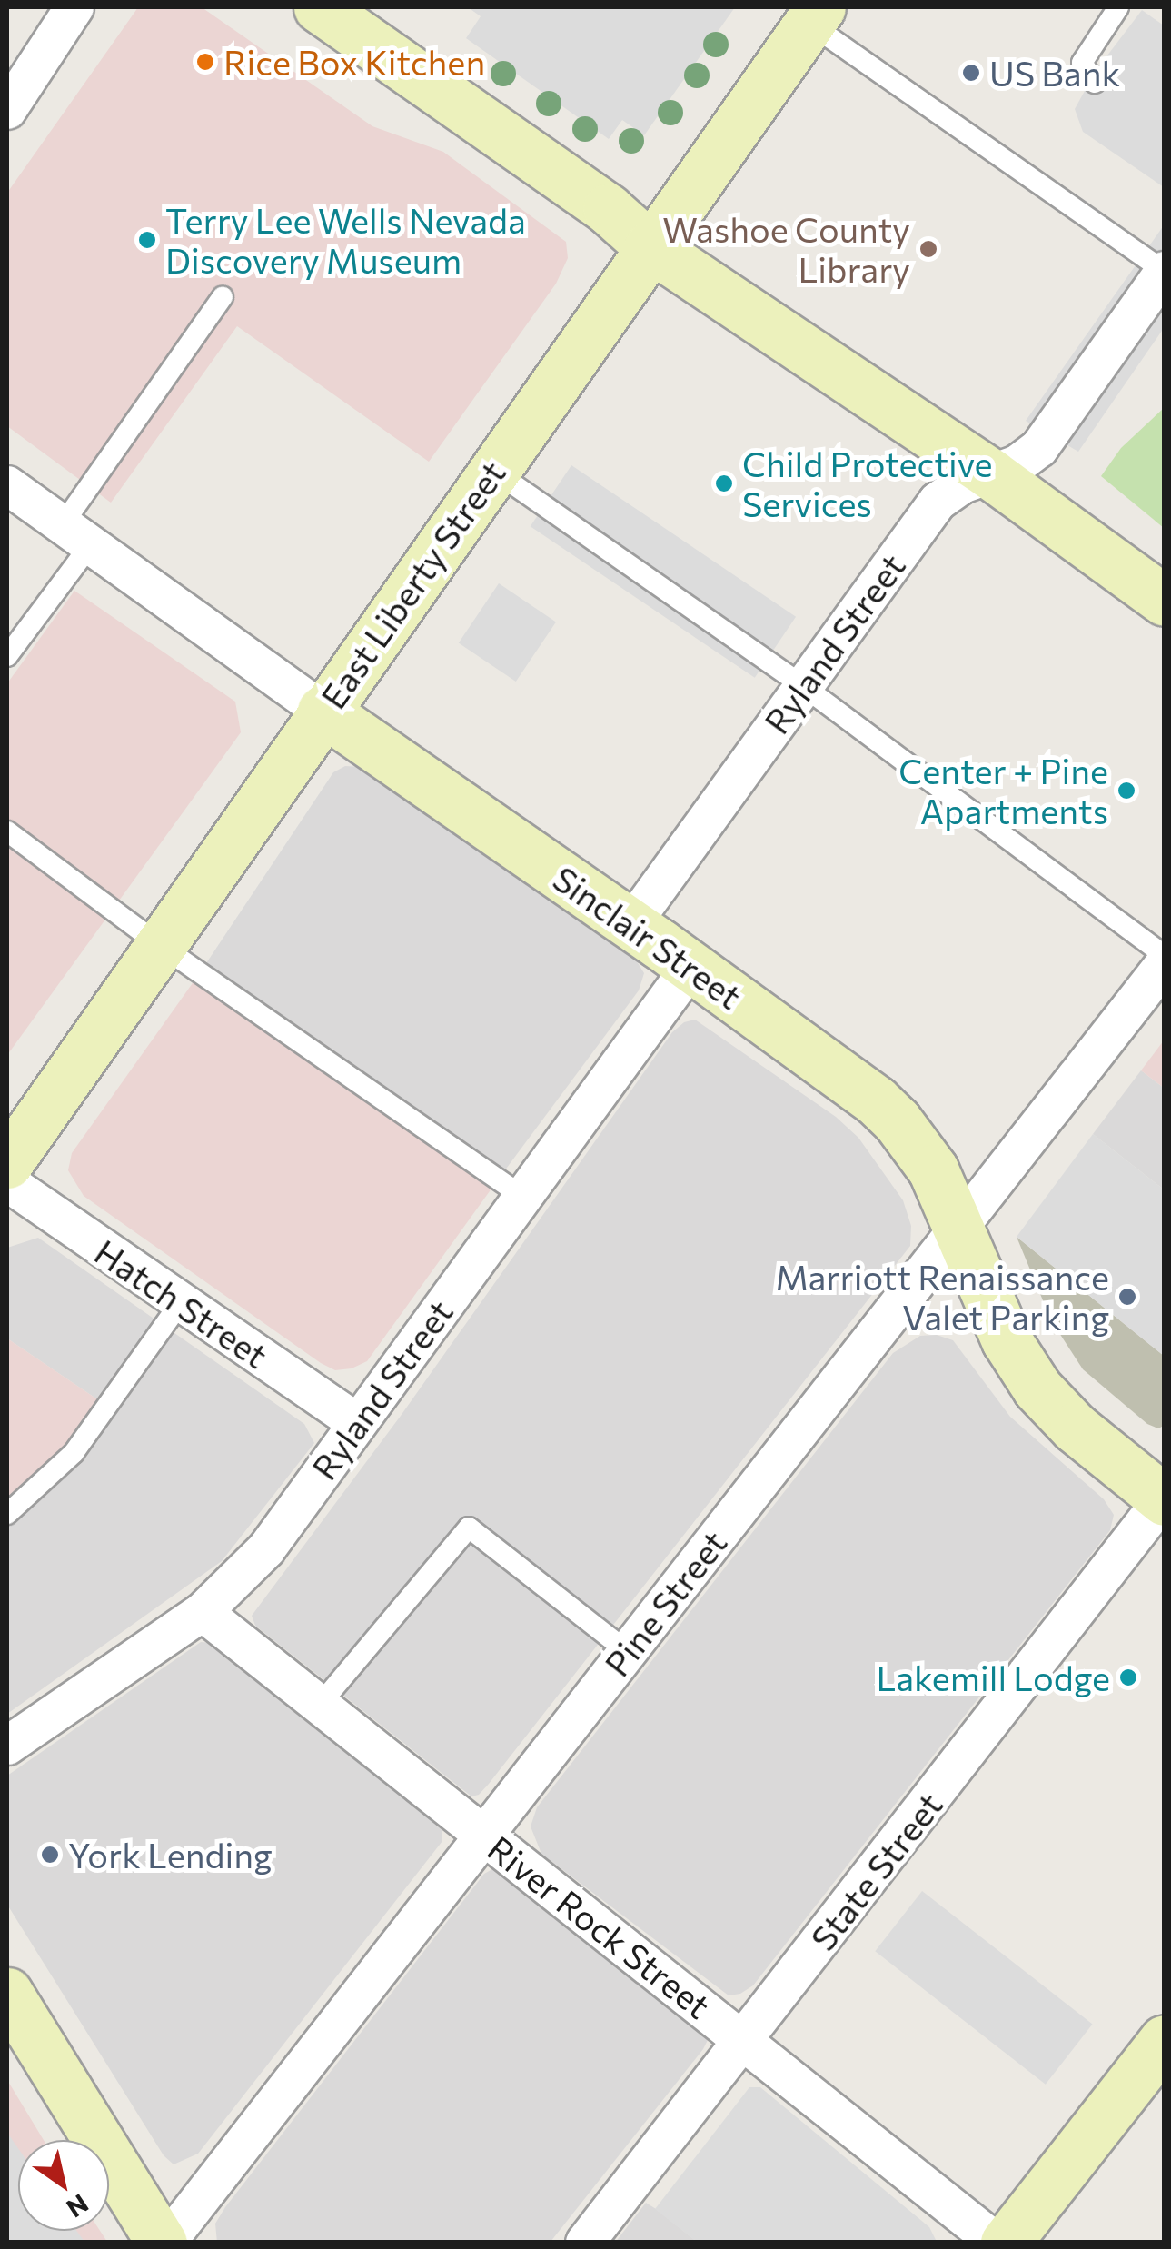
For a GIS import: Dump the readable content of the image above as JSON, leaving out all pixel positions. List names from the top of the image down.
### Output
{
  "streets": {
    "street": [
      "East Liberty Street",
      "Ryland Street",
      "Sinclair Street",
      "Hatch Street",
      "Pine Street",
      "State Street",
      "River Rock Street"
    ]
  },
  "crossings": [
    ["East Liberty Street", "Sinclair Street"],
    ["Ryland Street", "Sinclair Street"],
    ["Ryland Street", "Hatch Street"],
    ["Ryland Street", "River Rock Street"],
    ["Sinclair Street", "Pine Street"],
    ["Sinclair Street", "State Street"],
    ["Pine Street", "River Rock Street"],
    ["State Street", "River Rock Street"]
  ],
  "places": [
    "Rice Box Kitchen",
    "US Bank",
    "Terry Lee Wells Nevada Discovery Museum",
    "Washoe County Library",
    "Child Protective Services",
    "Center + Pine Apartments",
    "Marriott Renaissance Valet Parking",
    "Lakemill Lodge",
    "York Lending"
  ],
  "north": "bottom right"
}
